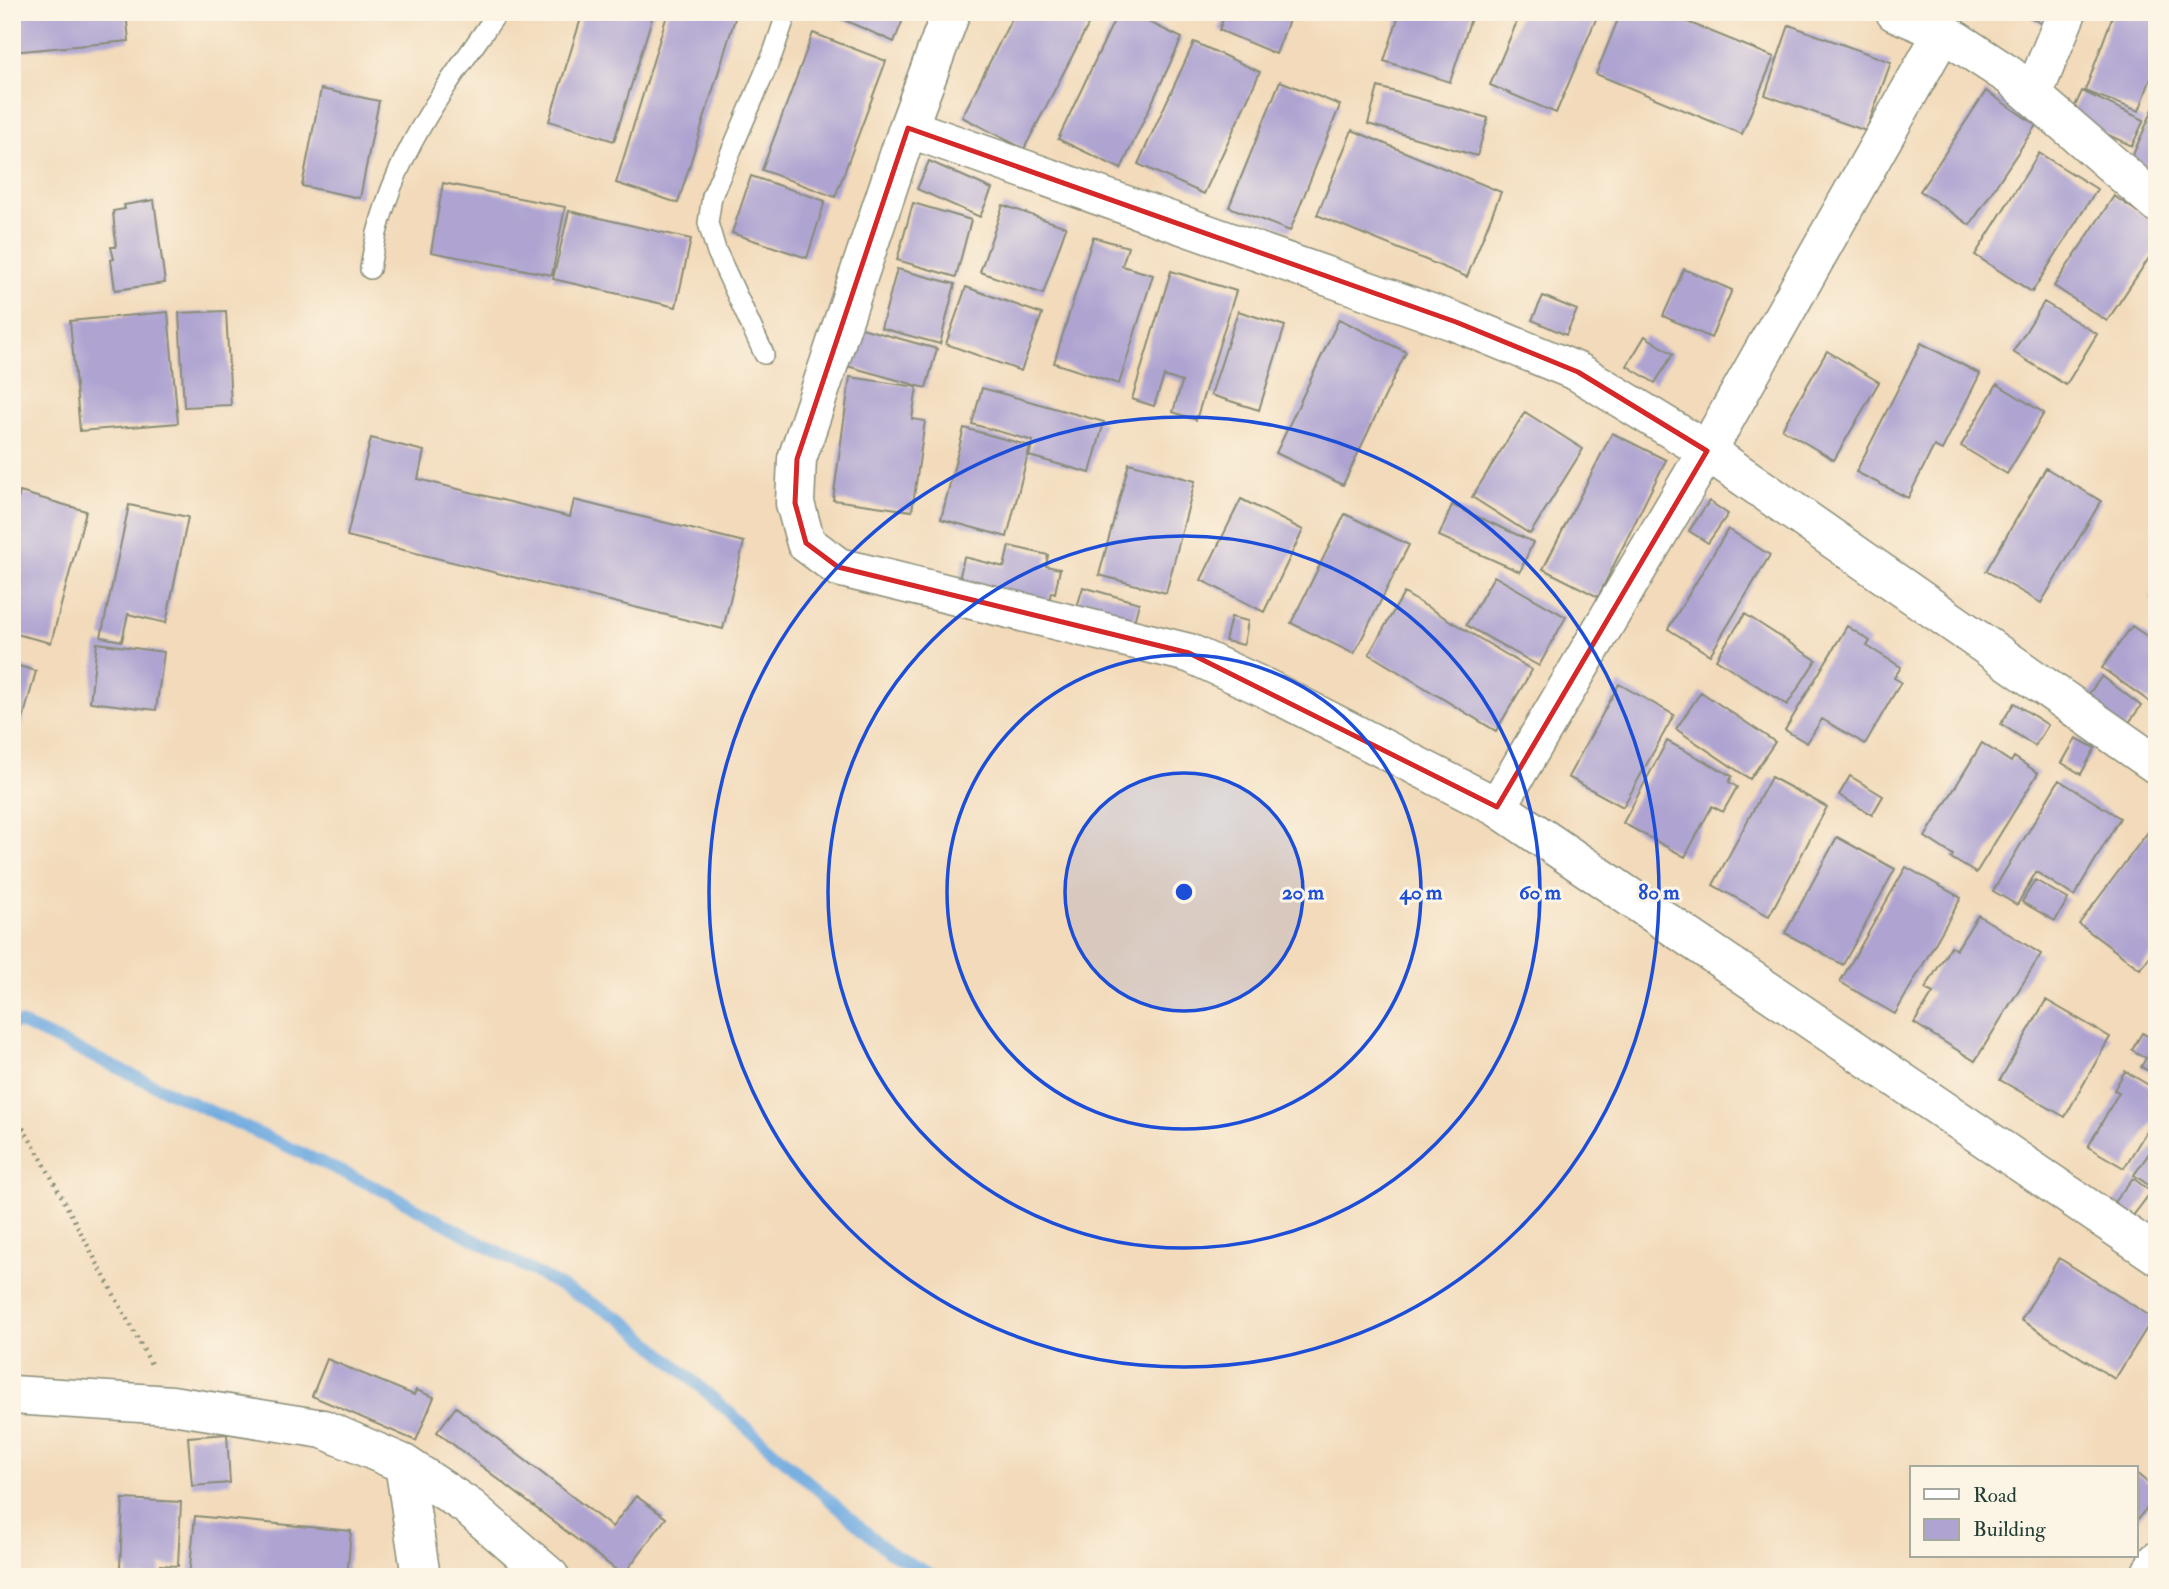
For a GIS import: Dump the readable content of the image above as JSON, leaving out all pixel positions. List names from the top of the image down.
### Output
{
  "legend": ["Road", "Building"],
  "rings": [
    "20 m",
    "40 m",
    "60 m",
    "80 m"
  ]
}
